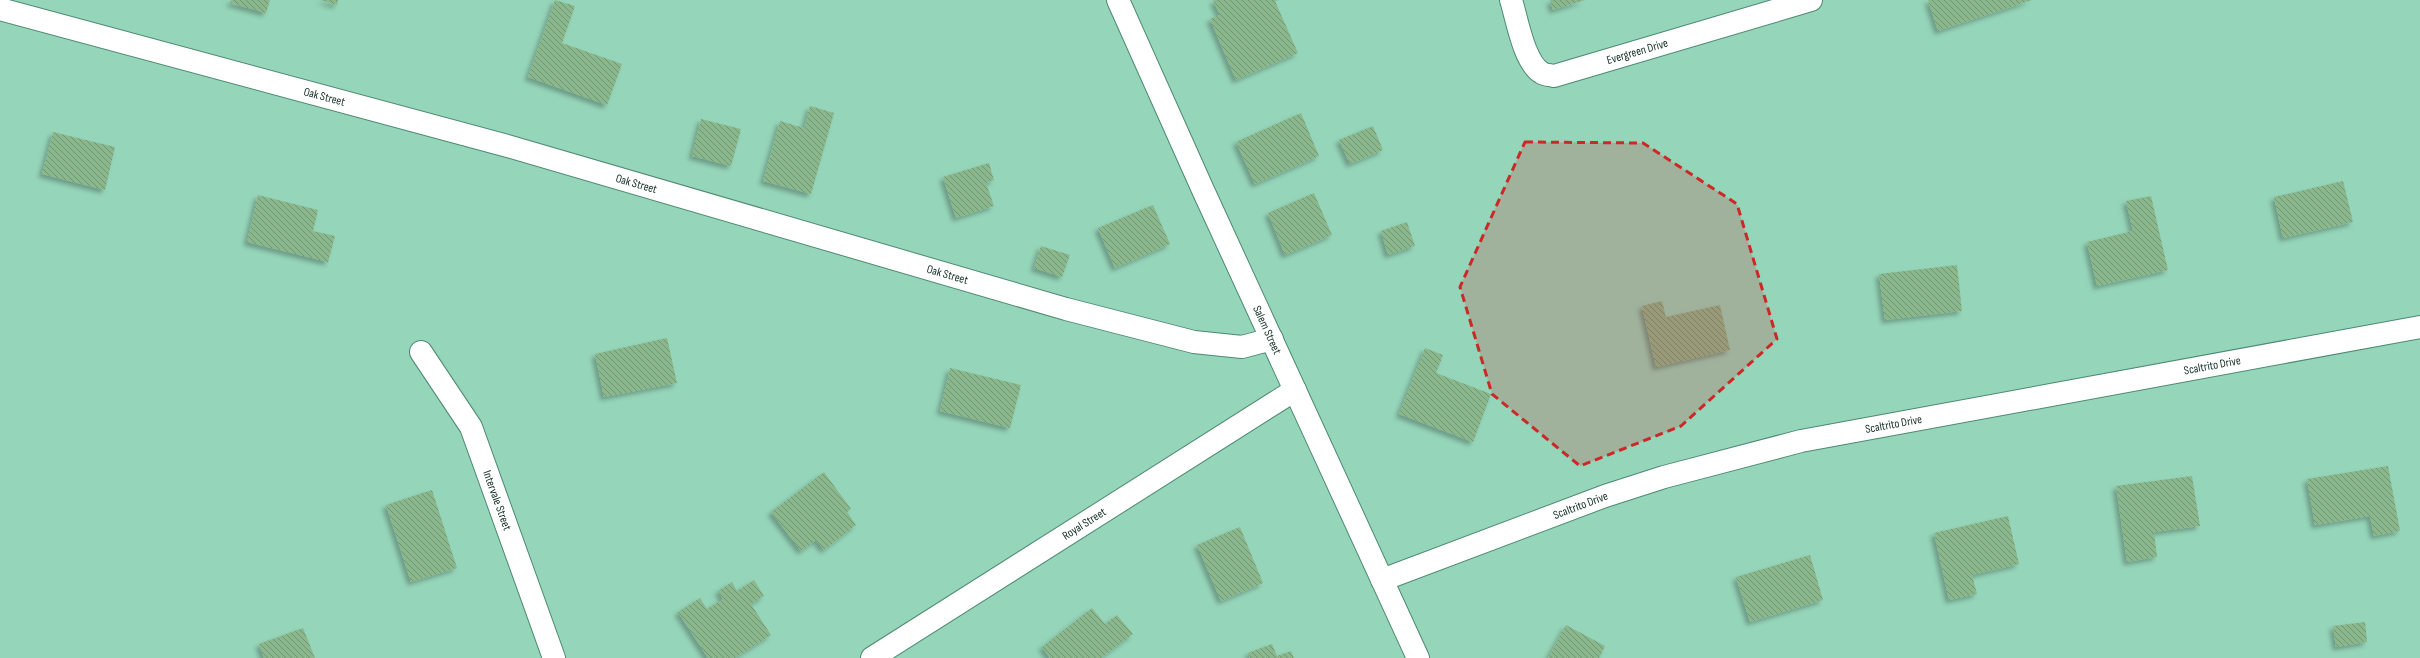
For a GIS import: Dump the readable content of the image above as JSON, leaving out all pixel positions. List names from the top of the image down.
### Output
{
  "streets": {
    "street": [
      "Evergreen Drive",
      "Oak Street",
      "Salem Street",
      "Scaltrito Drive",
      "Intervale Street",
      "Royal Street"
    ]
  },
  "crossings": [
    ["Oak Street", "Salem Street"],
    ["Salem Street", "Scaltrito Drive"],
    ["Salem Street", "Royal Street"]
  ]
}
